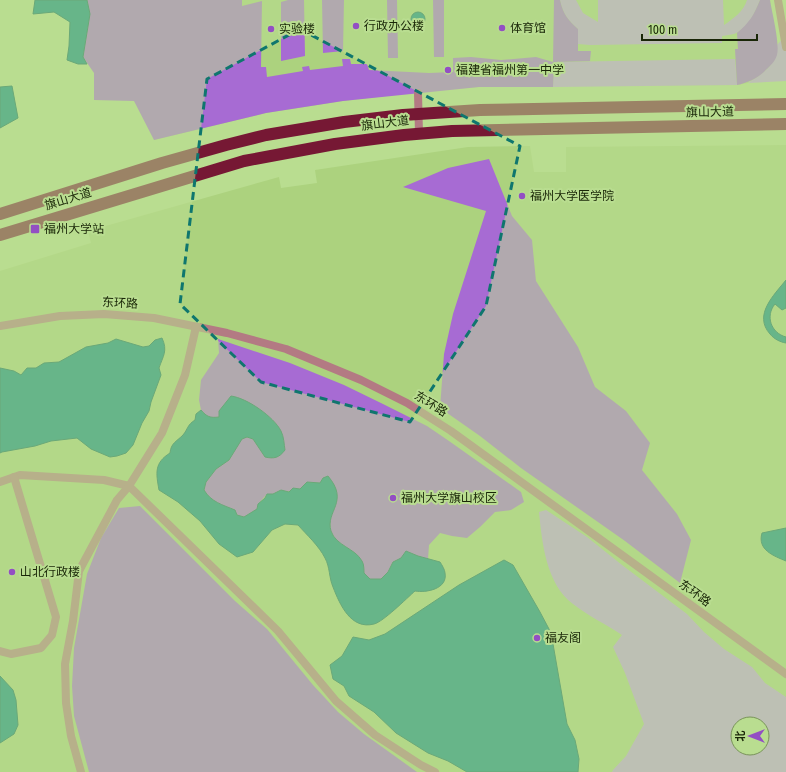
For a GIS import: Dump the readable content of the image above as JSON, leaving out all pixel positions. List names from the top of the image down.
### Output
{
  "streets": {
    "highway": ["旗山大道"],
    "street": ["东环路"]
  },
  "places": {
    "other": [
      "行政办公楼",
      "体育馆",
      "实验楼",
      "福建省福州第一中学",
      "福州大学医学院",
      "福州大学旗山校区",
      "山北行政楼",
      "福友阁"
    ],
    "transit": ["福州大学站"]
  },
  "scale_bar": "100 m",
  "north": "left"
}
